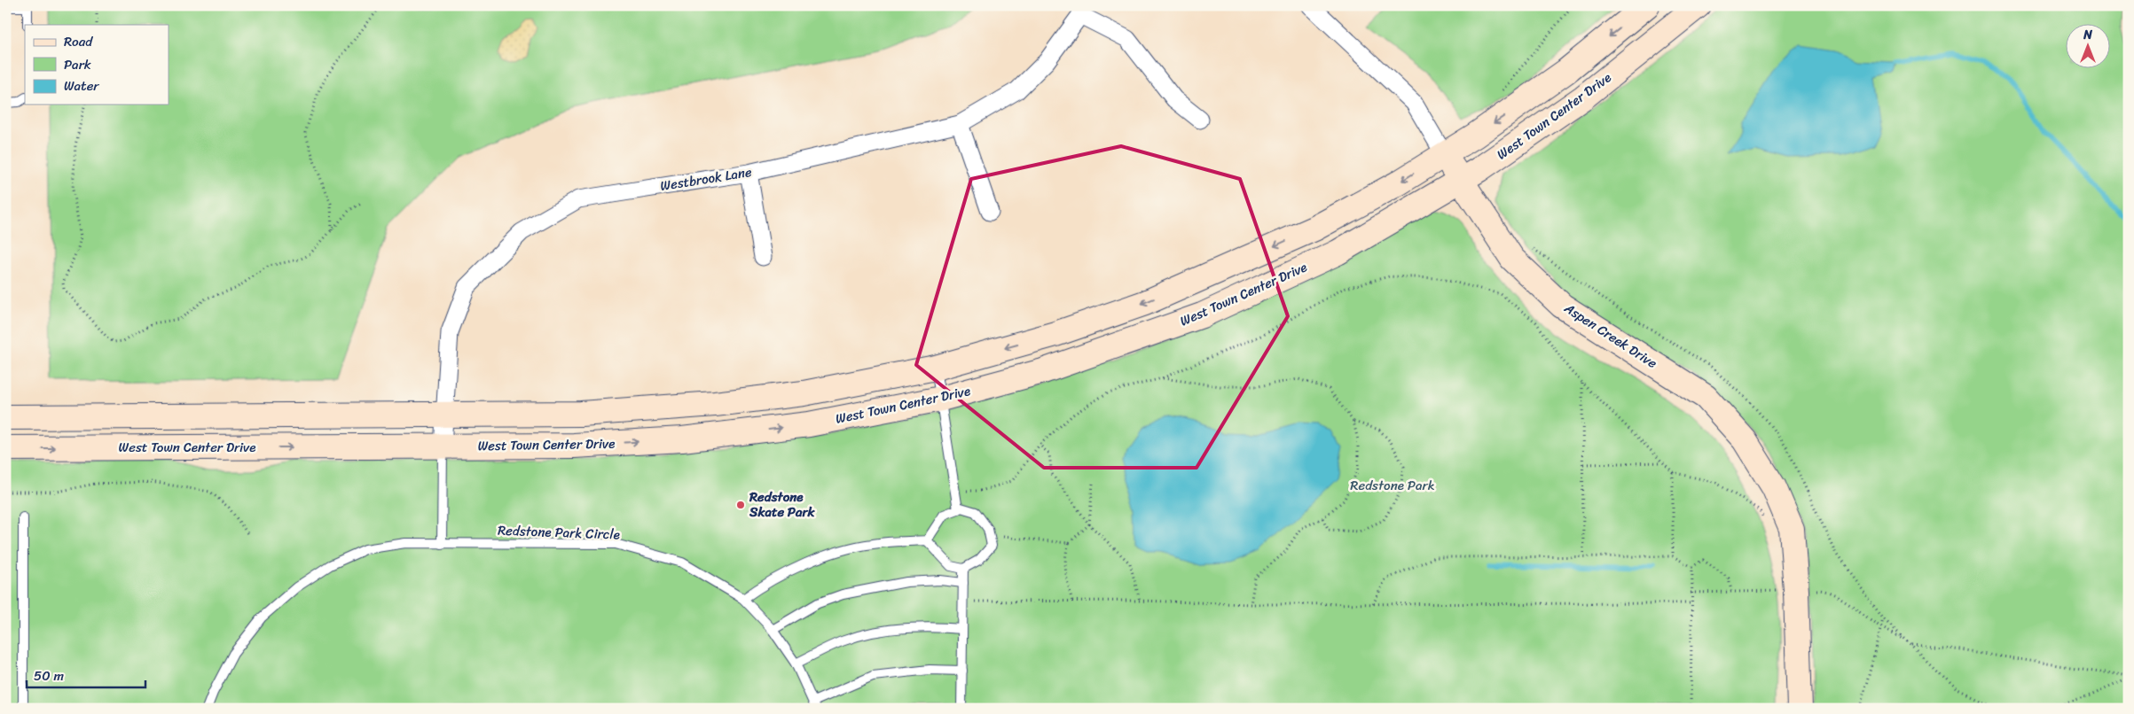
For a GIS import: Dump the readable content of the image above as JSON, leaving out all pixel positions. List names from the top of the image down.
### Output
{
  "streets": {
    "street": ["West Town Center Drive", "Westbrook Lane", "Aspen Creek Drive"],
    "lane": ["Redstone Park Circle"]
  },
  "crossings": [
    ["West Town Center Drive", "Westbrook Lane"],
    ["West Town Center Drive", "Aspen Creek Drive"]
  ],
  "parks": ["Redstone Park"],
  "places": ["Redstone Skate Park"],
  "legend": ["Road", "Park", "Water"],
  "scale_bar": "50 m",
  "north": "top"
}
